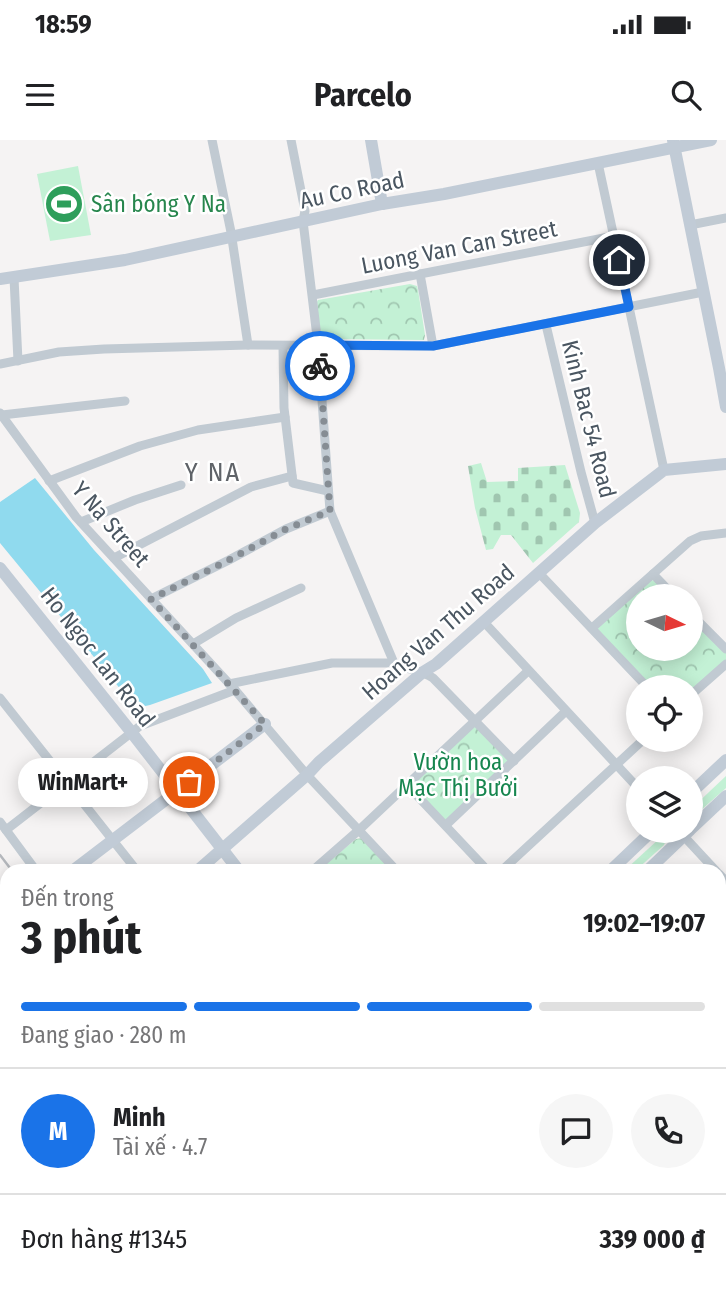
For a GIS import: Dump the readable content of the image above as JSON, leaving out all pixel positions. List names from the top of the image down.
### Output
{
  "streets": {
    "street": [
      "Au Co Road",
      "Luong Van Can Street",
      "Kinh Bac 54 Road",
      "Y Na Street",
      "Hoang Van Thu Road",
      "Ho Ngoc Lan Road"
    ]
  },
  "crossings": [
    ["Kinh Bac 54 Road", "Hoang Van Thu Road"],
    ["Y Na Street", "Hoang Van Thu Road"],
    ["Hoang Van Thu Road", "Ho Ngoc Lan Road"]
  ],
  "districts": ["Y NA"],
  "parks": ["Vườn hoa Mạc Thị Bưởi"],
  "places": {
    "sports": ["Sân bóng Y Na"],
    "other": ["WinMart+"]
  },
  "north": "right",
  "page": {
    "status": "18:59",
    "header": "Parcelo",
    "bubble": "WinMart+",
    "heading": ["3 phút", "Đến trong", "19:02–19:07"],
    "panel": [
      "Minh",
      "Tài xế · 4.7",
      "Đơn hàng #1345",
      "339 000 ₫"
    ],
    "bar": "Đang giao · 280 m",
    "round": "M"
  }
}
